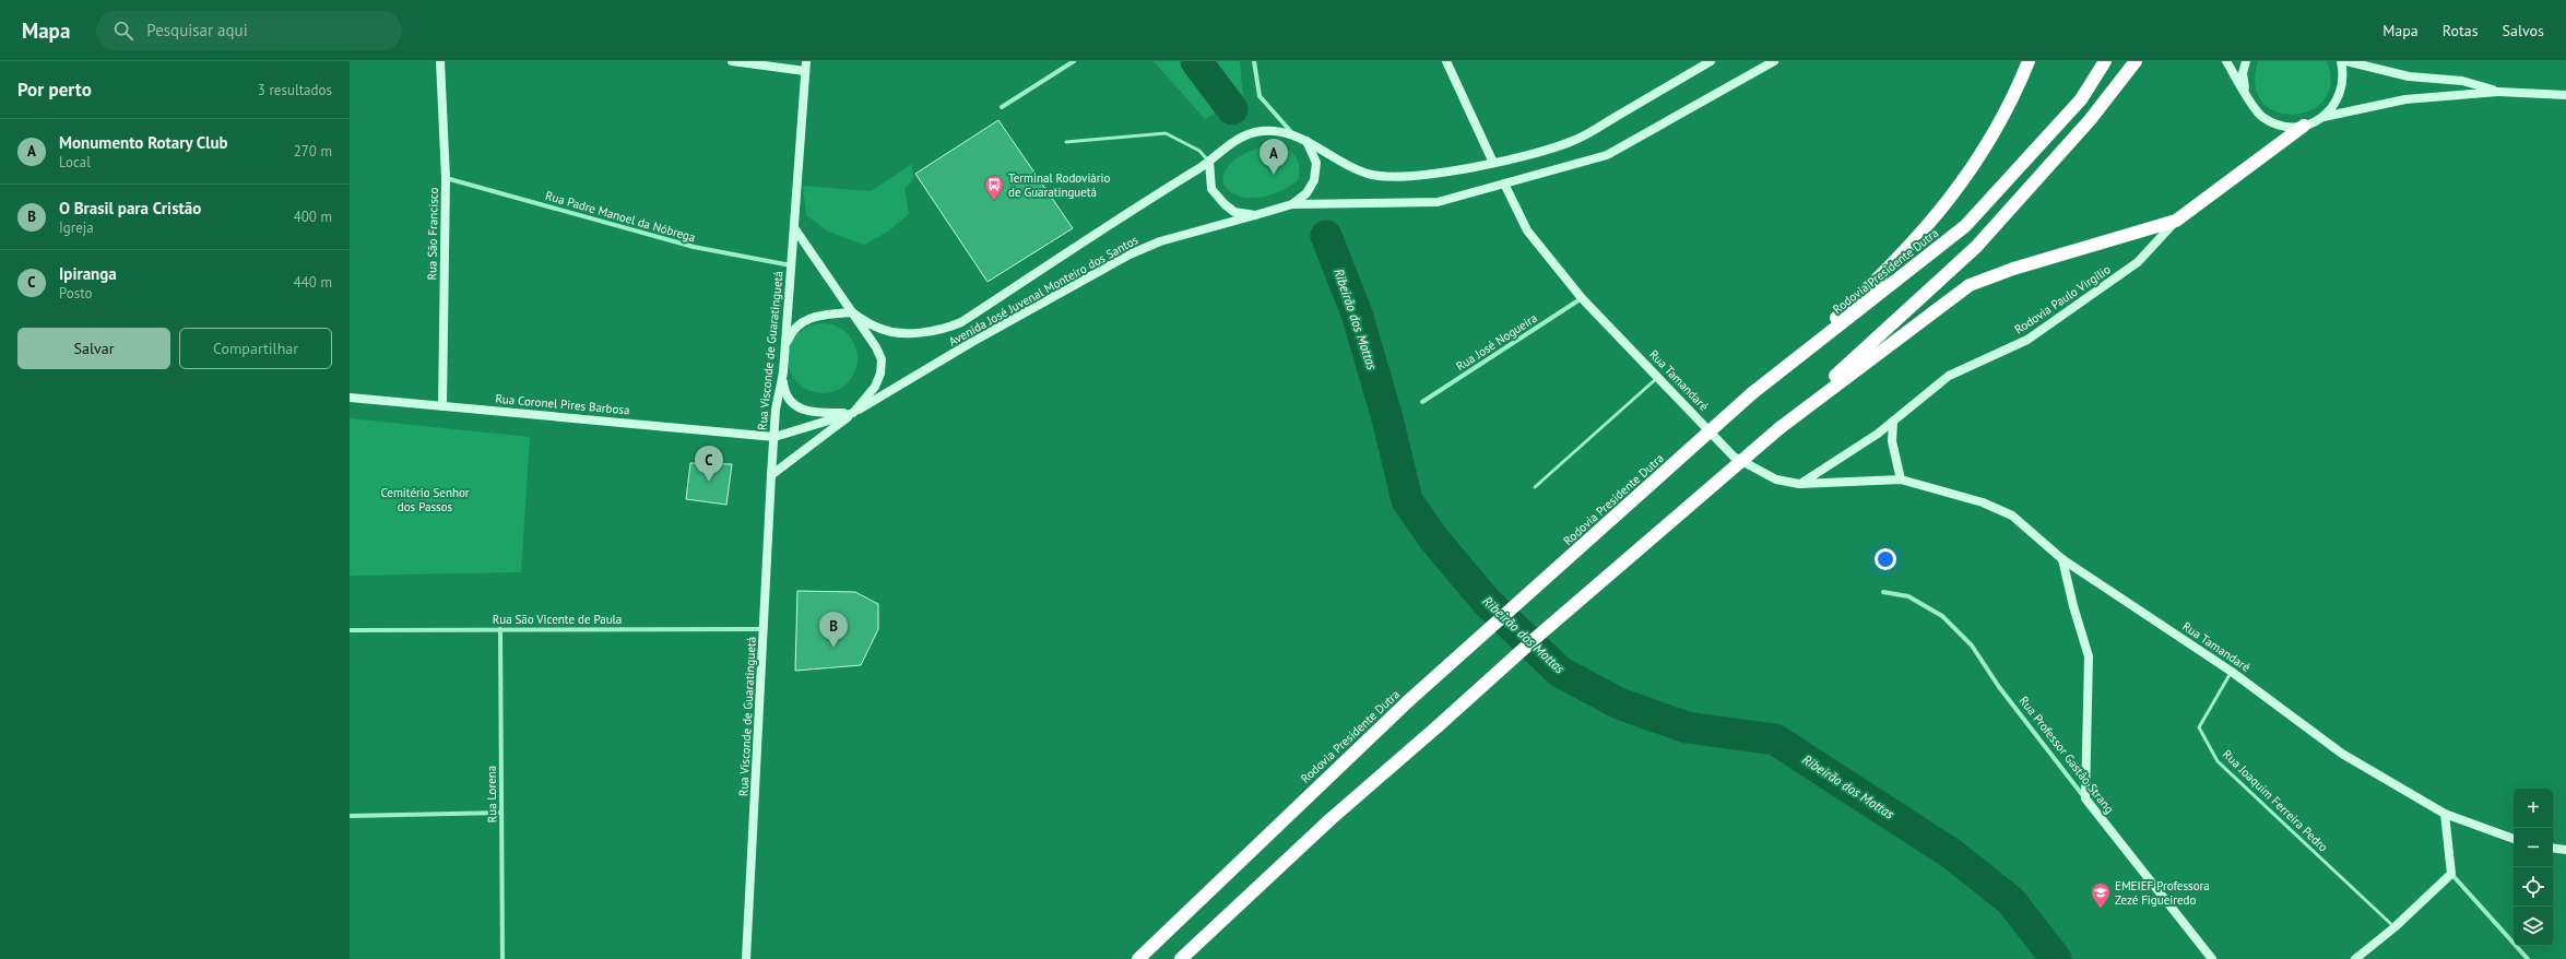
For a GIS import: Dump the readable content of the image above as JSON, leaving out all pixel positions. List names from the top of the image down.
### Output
{
  "streets": {
    "highway": ["Rodovia Presidente Dutra"],
    "main road": [
      "Rua São Francisco",
      "Avenida José Juvenal Monteiro dos Santos",
      "Rodovia Paulo Virgílio",
      "Rua Visconde de Guaratinguetá",
      "Rua Tamandaré",
      "Rua Coronel Pires Barbosa",
      "Rua Professor Gastão Strang"
    ],
    "street": [
      "Rua Padre Manoel da Nóbrega",
      "Rua José Nogueira",
      "Rua São Vicente de Paula",
      "Rua Lorena"
    ],
    "lane": ["Rua Joaquim Ferreira Pedro"]
  },
  "crossings": [
    ["Rua Padre Manoel da Nóbrega", "Rua São Francisco"],
    ["Rua Padre Manoel da Nóbrega", "Rua Visconde de Guaratinguetá"],
    ["Rua São Francisco", "Rua Coronel Pires Barbosa"],
    ["Avenida José Juvenal Monteiro dos Santos", "Rua Visconde de Guaratinguetá"],
    ["Rodovia Paulo Virgílio", "Rua Tamandaré"],
    ["Rua José Nogueira", "Rua Tamandaré"],
    ["Rua Visconde de Guaratinguetá", "Rua Coronel Pires Barbosa"],
    ["Rua Visconde de Guaratinguetá", "Rua São Vicente de Paula"],
    ["Rua Tamandaré", "Rua Joaquim Ferreira Pedro"],
    ["Rua São Vicente de Paula", "Rua Lorena"]
  ],
  "water": ["Ribeirão dos Mottas"],
  "parks": ["Cemitério Senhor dos Passos"],
  "places": {
    "bus stop": ["Terminal Rodoviário de Guaratinguetá"],
    "school or university": ["EMEIEF Professora Zezé Figueiredo"]
  },
  "page": {
    "header": "Mapa",
    "search": "Pesquisar aqui",
    "nav": ["Mapa", "Rotas", "Salvos"],
    "heading": ["Por perto", "3 resultados"],
    "list": [
      {
        "mark": "A",
        "name": "Monumento Rotary Club",
        "note": "Local",
        "value": "270 m"
      },
      {
        "mark": "B",
        "name": "O Brasil para Cristão",
        "note": "Igreja",
        "value": "400 m"
      },
      {
        "mark": "C",
        "name": "Ipiranga",
        "note": "Posto",
        "value": "440 m"
      }
    ],
    "pins": ["A", "C", "B"],
    "buttons": ["Salvar", "Compartilhar"],
    "map_buttons": ["+", "−"]
  }
}
